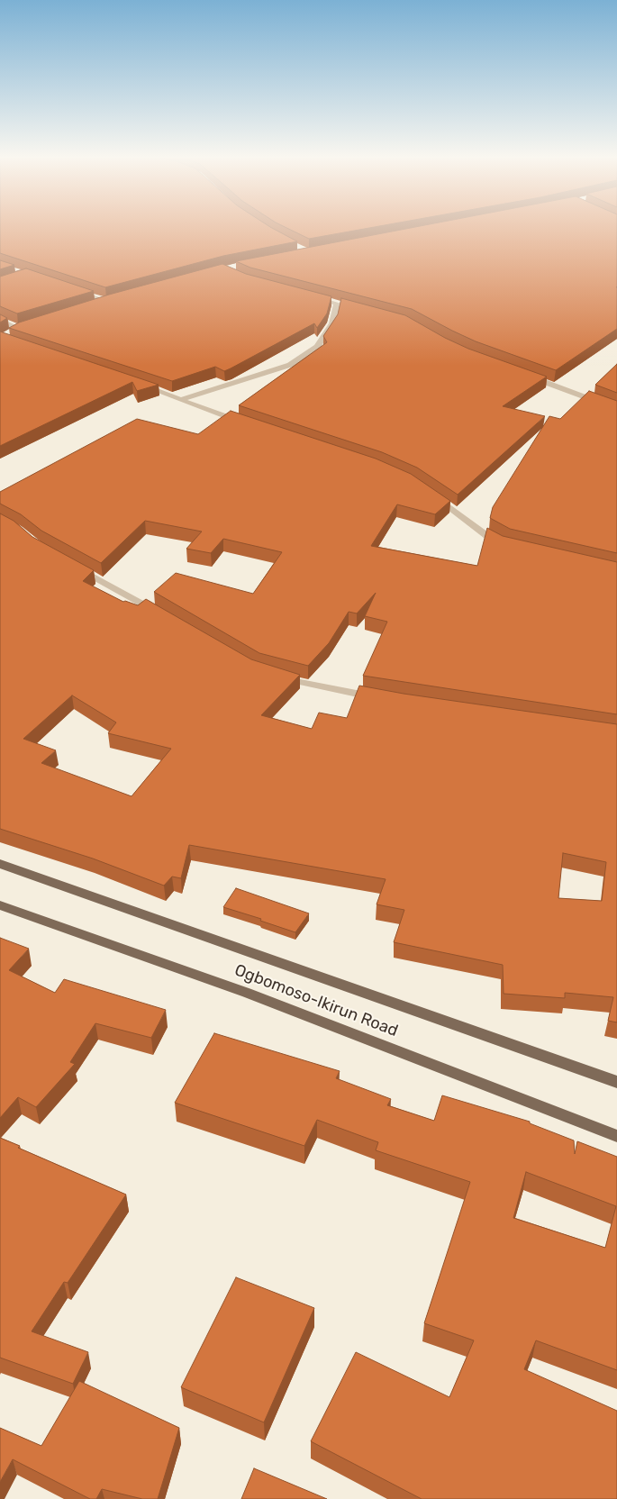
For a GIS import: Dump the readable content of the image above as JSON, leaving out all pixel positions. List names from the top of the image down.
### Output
{
  "streets": {
    "main road": ["Ogbomoso-Ikirun Road"]
  }
}
